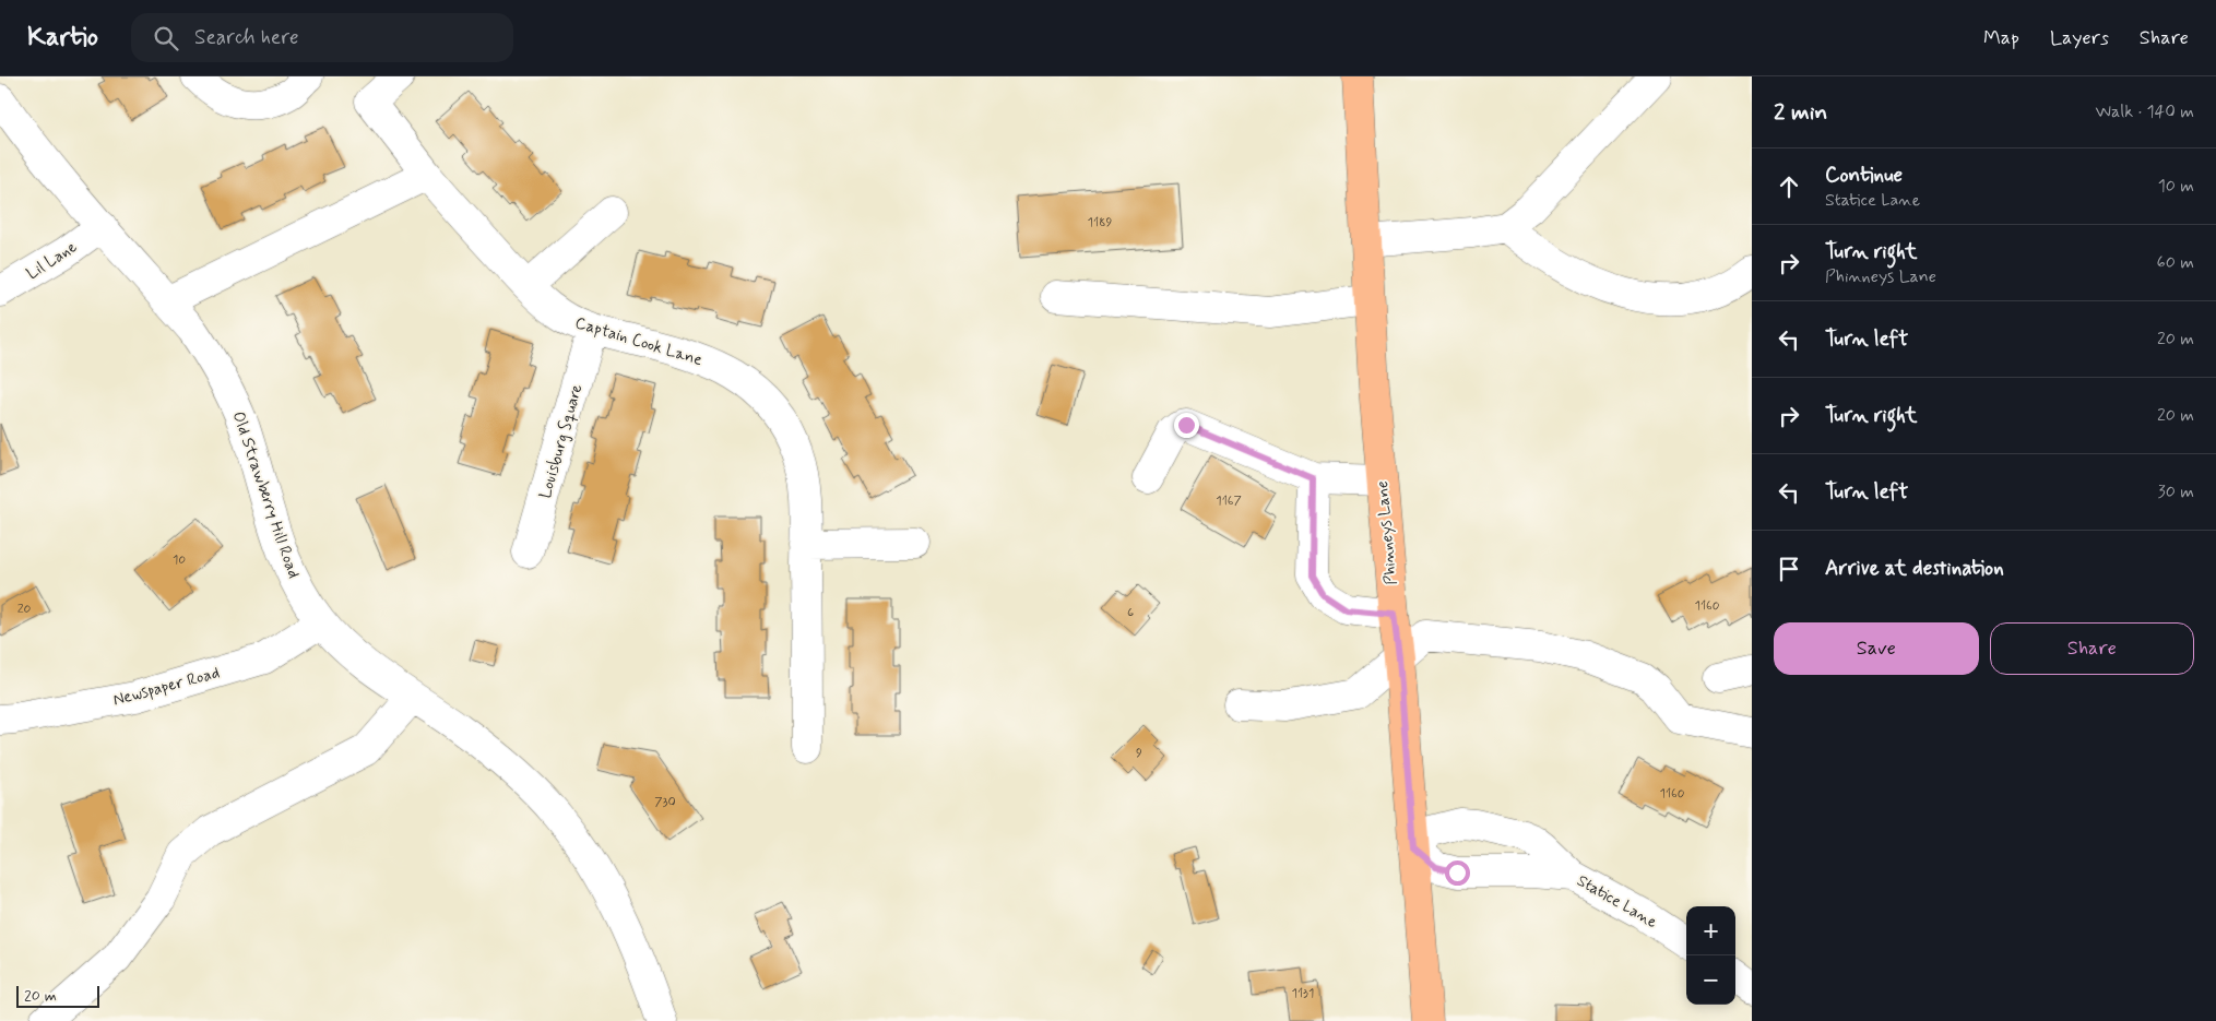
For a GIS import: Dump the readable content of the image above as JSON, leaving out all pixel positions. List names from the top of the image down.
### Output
{
  "streets": {
    "main road": ["Phinneys Lane"],
    "street": [
      "Lil Lane",
      "Captain Cook Lane",
      "Louisburg Square",
      "Old Strawberry Hill Road",
      "Newspaper Road",
      "Statice Lane"
    ]
  },
  "crossings": [
    ["Lil Lane", "Old Strawberry Hill Road"],
    ["Captain Cook Lane", "Louisburg Square"],
    ["Old Strawberry Hill Road", "Newspaper Road"],
    ["Phinneys Lane", "Statice Lane"]
  ],
  "house_numbers": [
    "1189",
    "1167",
    "10",
    "1160",
    "20",
    "6",
    "9",
    "1160",
    "730",
    "1131"
  ],
  "scale_bar": "20 m",
  "page": {
    "header": "Kartio",
    "search": "Search here",
    "nav": ["Map", "Layers", "Share"],
    "heading": ["2 min", "Walk · 140 m"],
    "list": [
      ["Continue", "Statice Lane", "10 m"],
      ["Turn right", "Phinneys Lane", "60 m"],
      ["Turn left", "20 m"],
      ["Turn right", "20 m"],
      ["Turn left", "30 m"],
      "Arrive at destination"
    ],
    "buttons": ["Save", "Share"],
    "map_buttons": ["+", "−"],
    "scale": "20 m"
  }
}
